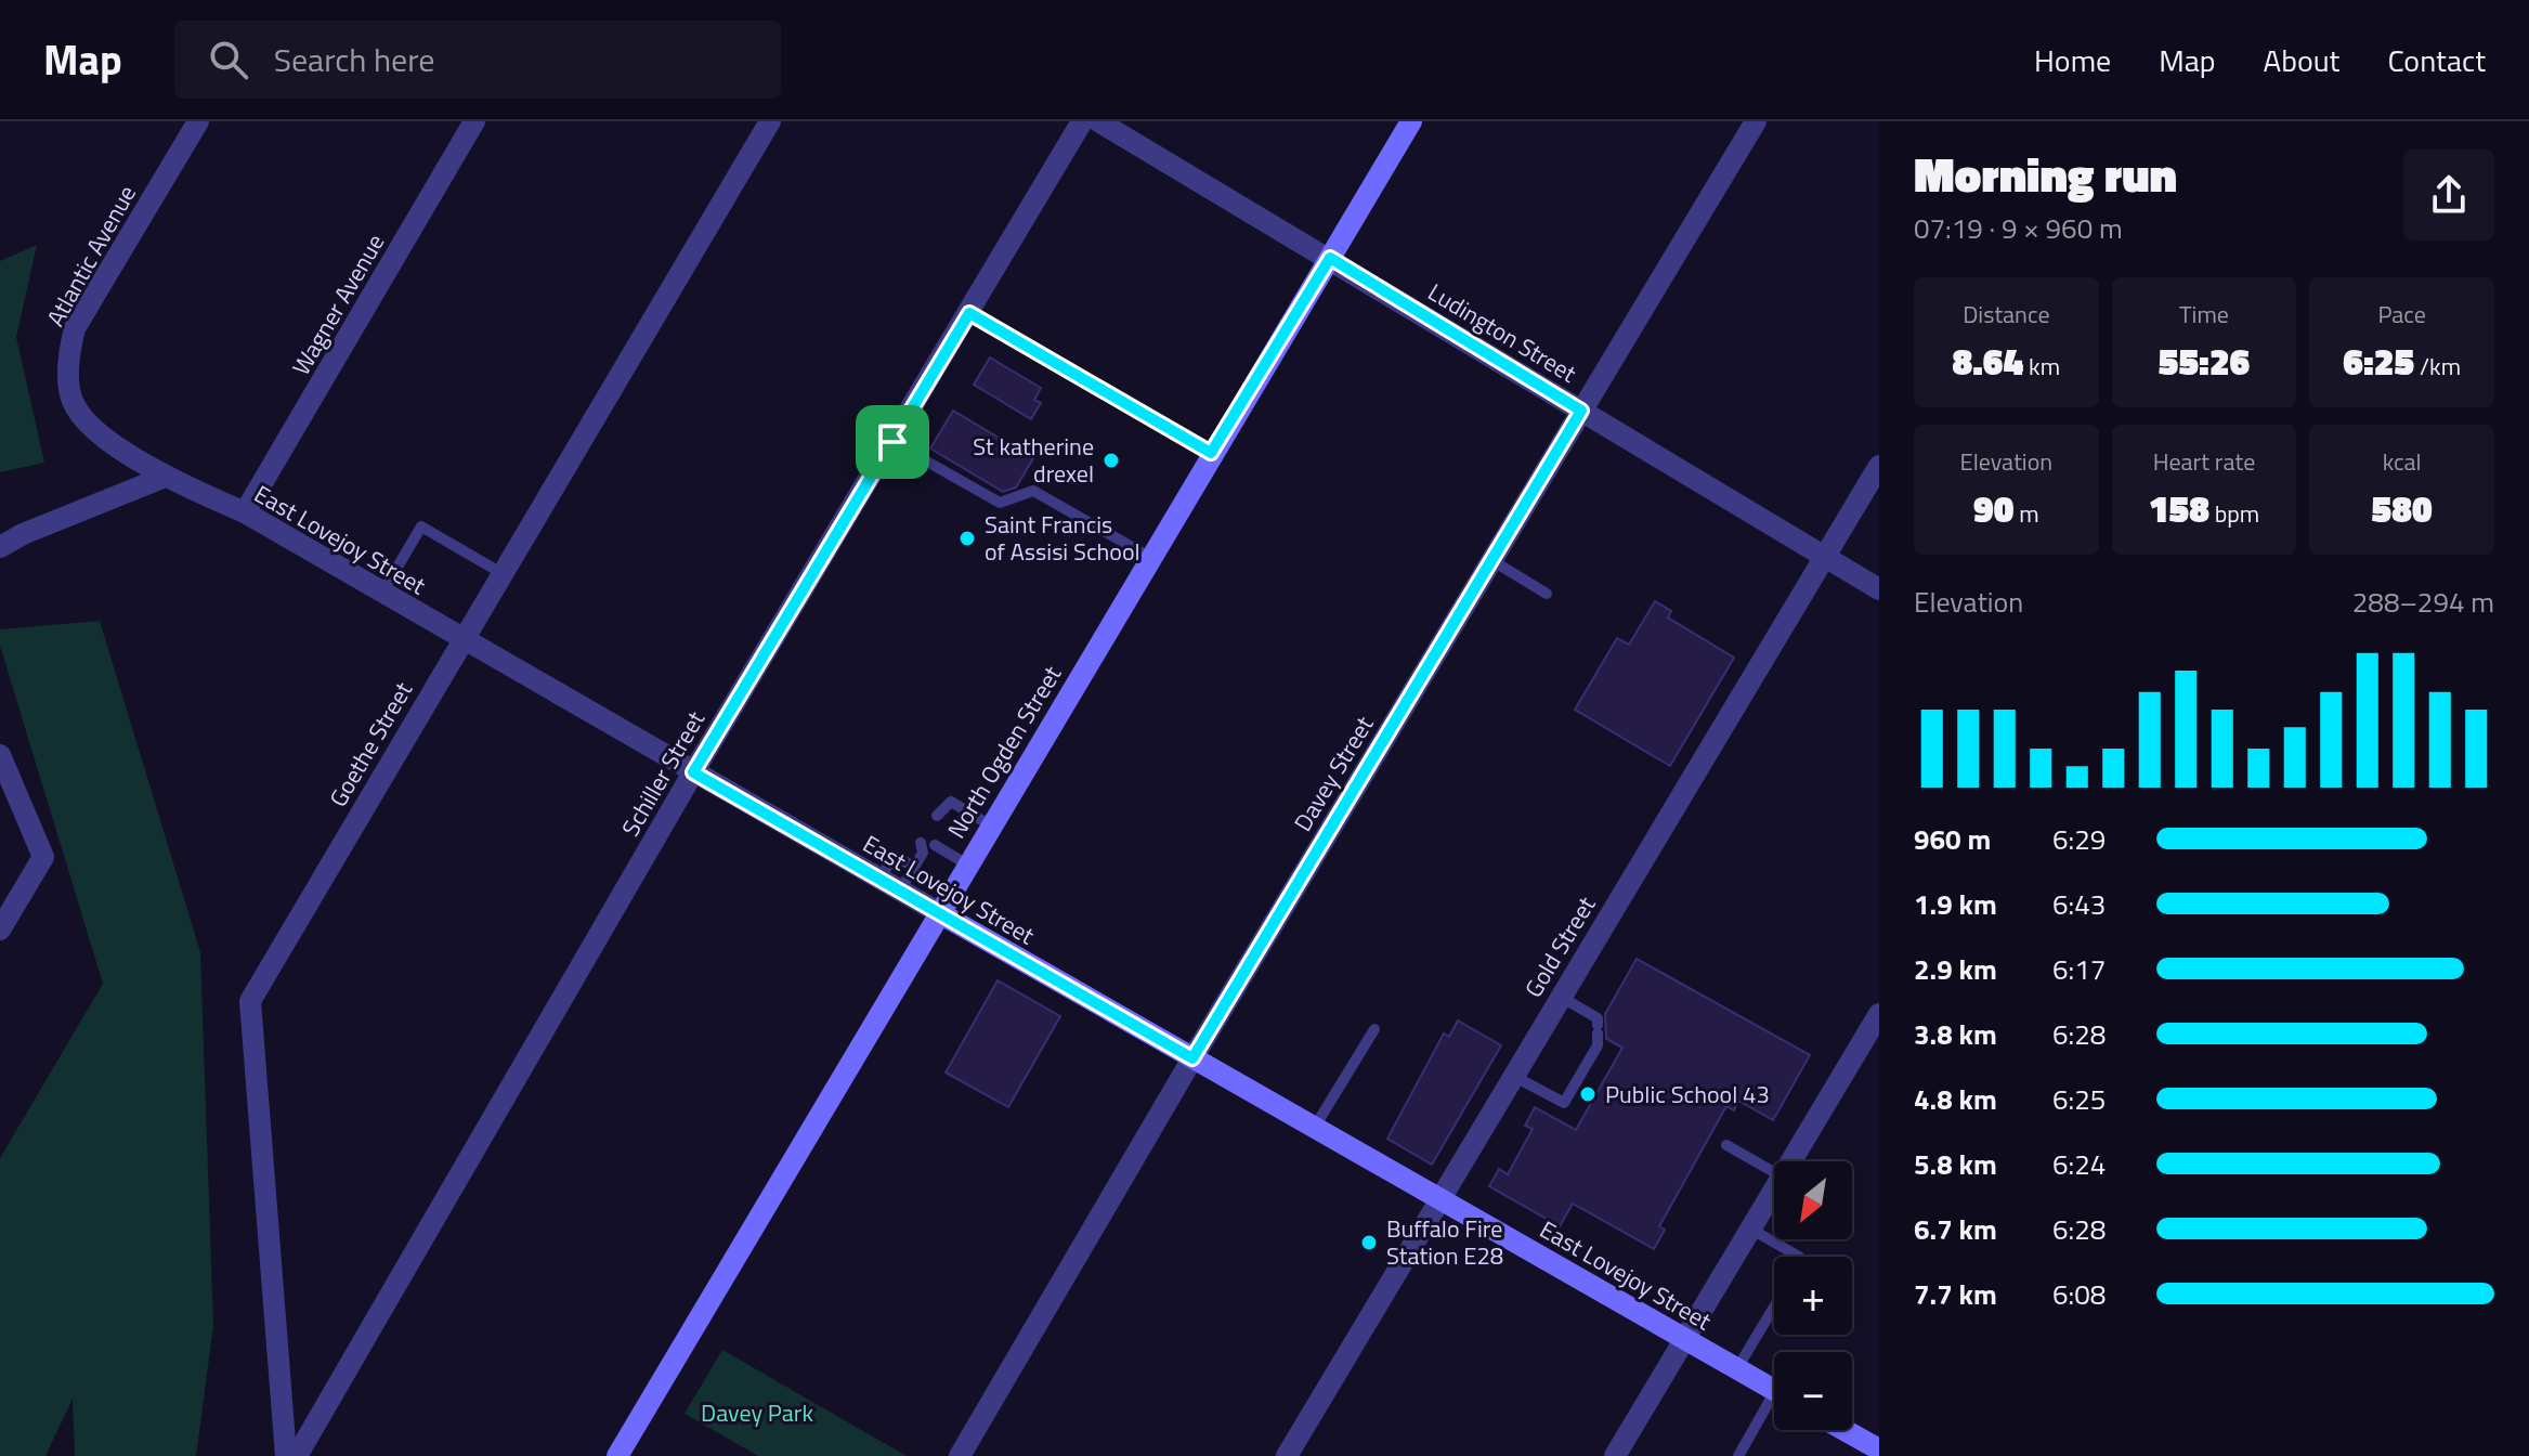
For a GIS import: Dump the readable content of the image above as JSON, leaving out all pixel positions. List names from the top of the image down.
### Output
{
  "streets": {
    "street": [
      "Atlantic Avenue",
      "Wagner Avenue",
      "Ludington Street",
      "East Lovejoy Street",
      "Goethe Street",
      "North Ogden Street",
      "Schiller Street",
      "Davey Street",
      "Gold Street"
    ]
  },
  "crossings": [
    ["Atlantic Avenue", "East Lovejoy Street"],
    ["Wagner Avenue", "East Lovejoy Street"],
    ["Ludington Street", "North Ogden Street"],
    ["Ludington Street", "Davey Street"],
    ["Ludington Street", "Gold Street"],
    ["East Lovejoy Street", "Goethe Street"],
    ["East Lovejoy Street", "North Ogden Street"],
    ["East Lovejoy Street", "Schiller Street"],
    ["East Lovejoy Street", "Davey Street"],
    ["East Lovejoy Street", "Gold Street"]
  ],
  "parks": ["Davey Park"],
  "places": [
    "St katherine drexel",
    "Saint Francis of Assisi School",
    "Public School 43",
    "Buffalo Fire Station E28"
  ],
  "north": "bottom left",
  "page": {
    "header": "Map",
    "search": "Search here",
    "nav": [
      "Home",
      "Map",
      "About",
      "Contact"
    ],
    "heading": ["Morning run", "07:19 · 9 × 960 m"],
    "stats": [
      ["Distance", "8.64 km"],
      ["Time", "55:26"],
      ["Pace", "6:25 /km"],
      ["Elevation", "90 m"],
      ["Heart rate", "158 bpm"],
      ["kcal", "580"]
    ],
    "chart": ["Elevation", "288–294 m"],
    "list": [
      {
        "name": "960 m",
        "note": "6:29"
      },
      {
        "name": "1.9 km",
        "note": "6:43"
      },
      {
        "name": "2.9 km",
        "note": "6:17"
      },
      {
        "name": "3.8 km",
        "note": "6:28"
      },
      {
        "name": "4.8 km",
        "note": "6:25"
      },
      {
        "name": "5.8 km",
        "note": "6:24"
      },
      {
        "name": "6.7 km",
        "note": "6:28"
      },
      {
        "name": "7.7 km",
        "note": "6:08"
      }
    ],
    "map_buttons": ["+", "−"]
  }
}
